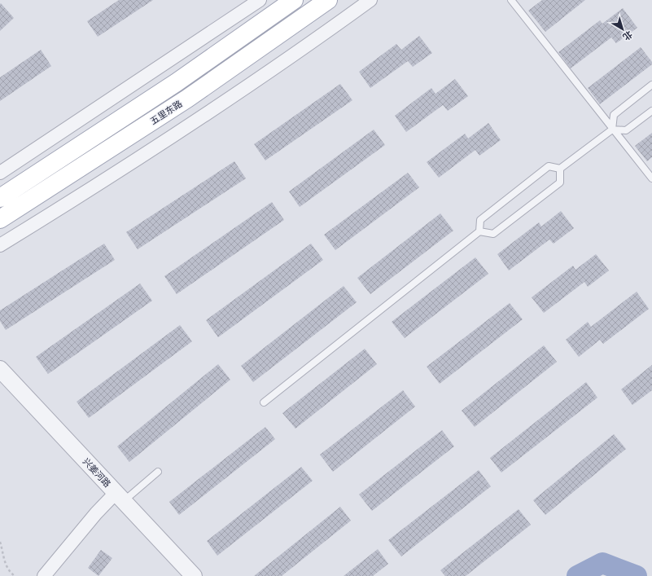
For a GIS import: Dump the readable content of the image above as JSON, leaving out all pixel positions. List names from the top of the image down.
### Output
{
  "streets": {
    "main road": ["五里东路"],
    "street": ["兴姜河路"]
  },
  "north": "bottom right"
}
